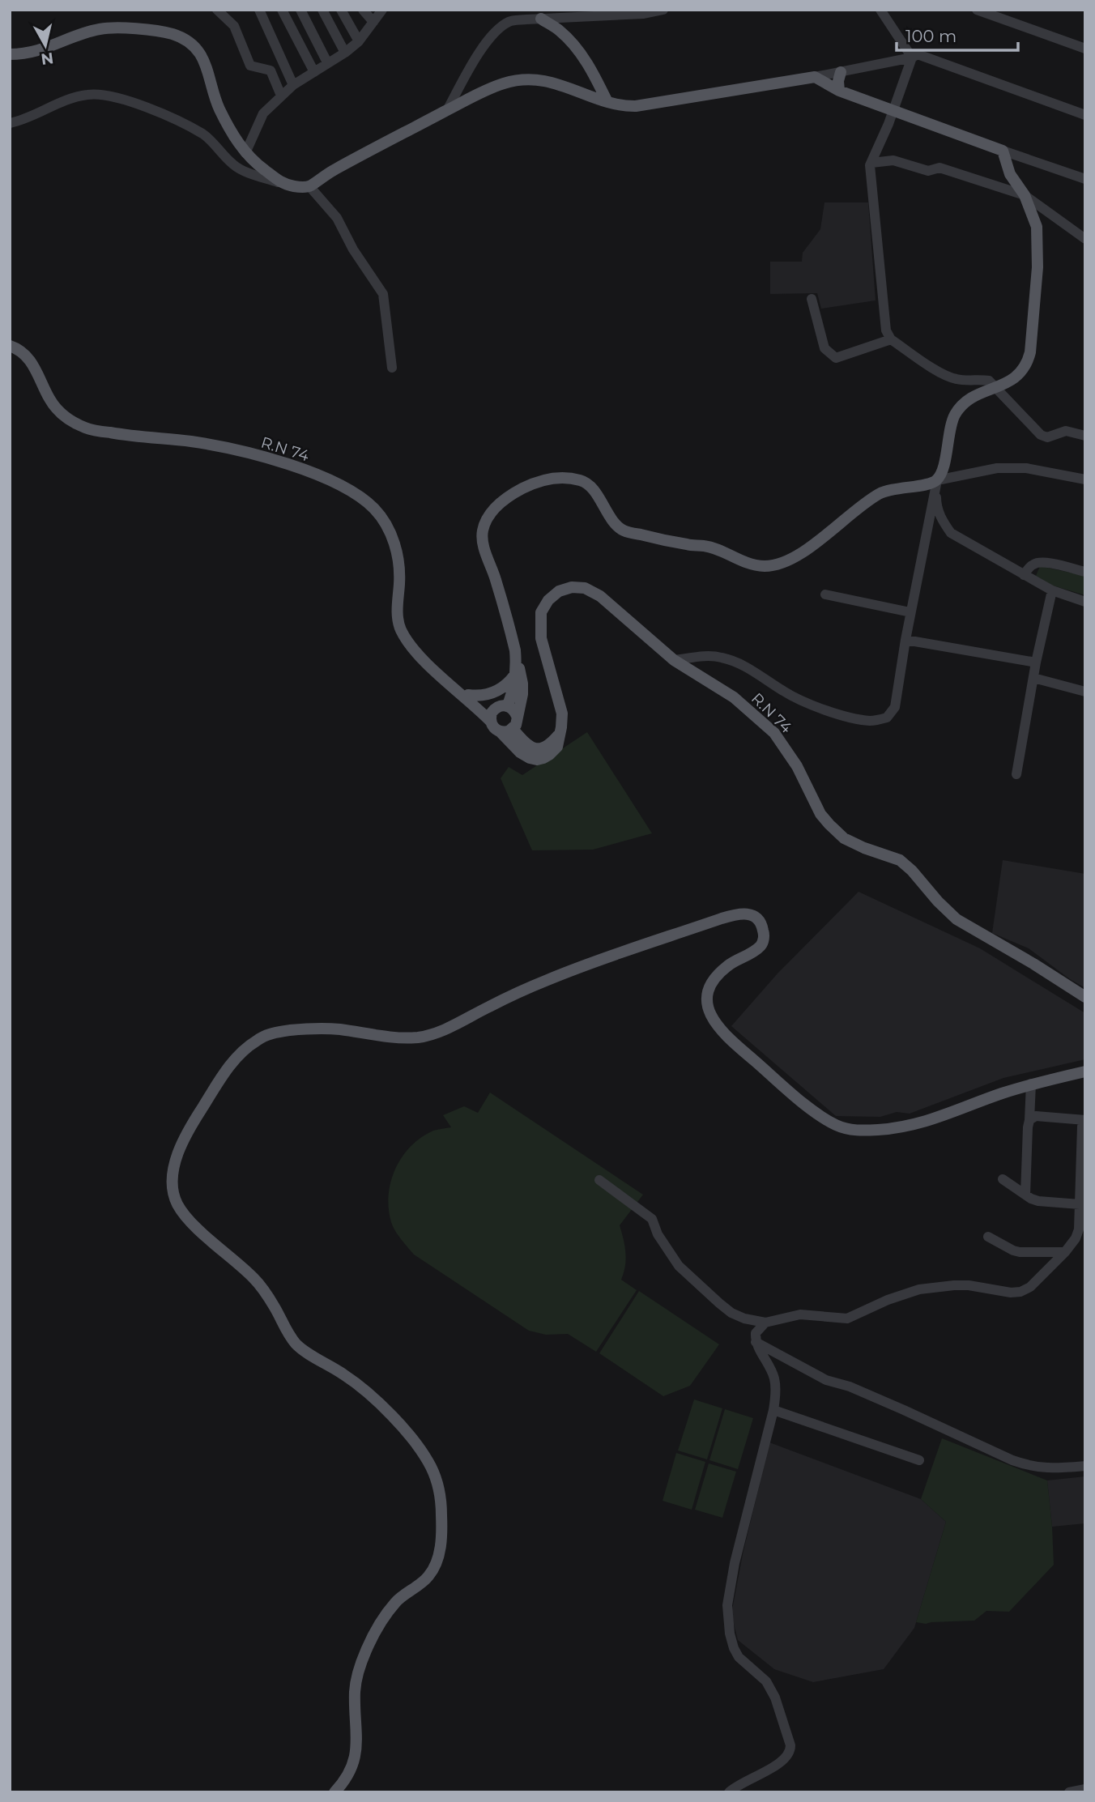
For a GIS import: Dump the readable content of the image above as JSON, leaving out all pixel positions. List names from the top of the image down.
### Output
{
  "streets": {
    "main road": ["R.N 74"]
  },
  "scale_bar": "100 m",
  "north": "bottom"
}
